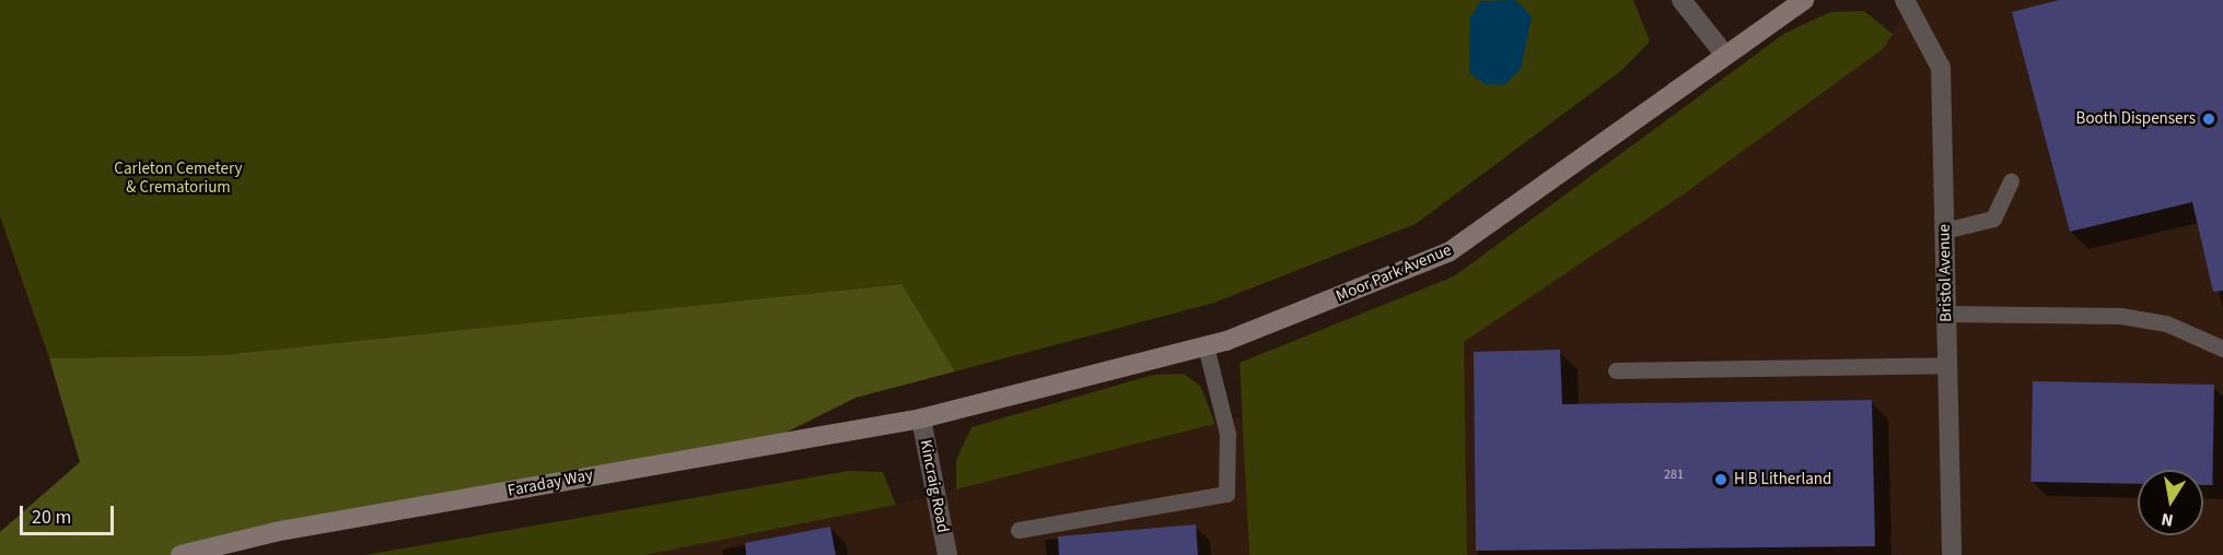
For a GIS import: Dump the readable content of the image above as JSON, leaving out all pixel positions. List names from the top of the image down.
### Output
{
  "streets": {
    "street": [
      "Moor Park Avenue",
      "Bristol Avenue",
      "Faraday Way",
      "Kincraig Road"
    ]
  },
  "crossings": [
    ["Moor Park Avenue", "Faraday Way"],
    ["Moor Park Avenue", "Kincraig Road"],
    ["Faraday Way", "Kincraig Road"]
  ],
  "parks": ["Carleton Cemetery & Crematorium"],
  "places": ["Booth Dispensers", "H B Litherland"],
  "house_numbers": ["281"],
  "scale_bar": "20 m",
  "north": "bottom"
}
